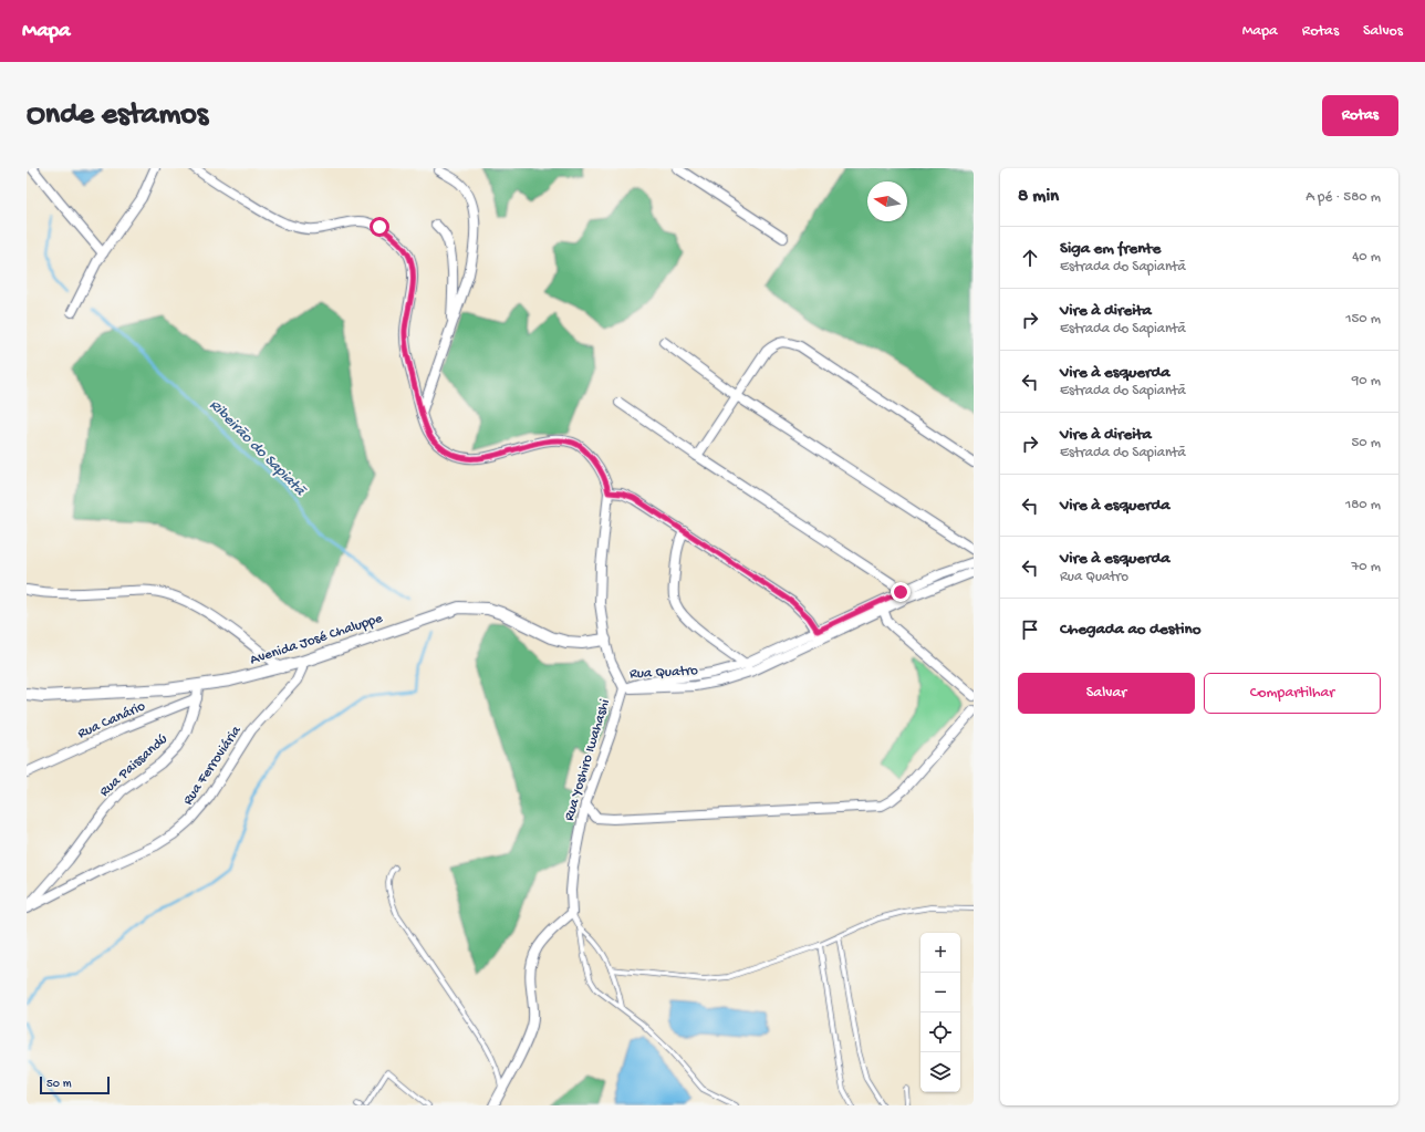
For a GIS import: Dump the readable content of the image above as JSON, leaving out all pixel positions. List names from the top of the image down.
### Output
{
  "streets": {
    "street": [
      "Avenida José Chaluppe",
      "Rua Quatro",
      "Rua Canário",
      "Rua Yoshiro Iwahashi",
      "Rua Paissandú",
      "Rua Ferroviária"
    ]
  },
  "crossings": [
    ["Avenida José Chaluppe", "Rua Ferroviária"],
    ["Rua Quatro", "Rua Yoshiro Iwahashi"],
    ["Rua Canário", "Rua Paissandú"],
    ["Rua Paissandú", "Rua Ferroviária"]
  ],
  "water": ["Ribeirão do Sapiatã"],
  "scale_bar": "50 m",
  "north": "left",
  "page": {
    "header": "Mapa",
    "nav": ["Mapa", "Rotas", "Salvos"],
    "buttons": [
      "Rotas",
      ["Salvar", "Compartilhar"]
    ],
    "title": "Onde estamos",
    "heading": ["8 min", "A pé · 580 m"],
    "list": [
      ["Siga em frente", "Estrada do Sapiantã", "40 m"],
      ["Vire à direita", "Estrada do Sapiantã", "150 m"],
      ["Vire à esquerda", "Estrada do Sapiantã", "90 m"],
      ["Vire à direita", "Estrada do Sapiantã", "50 m"],
      ["Vire à esquerda", "180 m"],
      ["Vire à esquerda", "Rua Quatro", "70 m"],
      "Chegada ao destino"
    ],
    "map_buttons": ["+", "−"],
    "scale": "50 m"
  }
}
